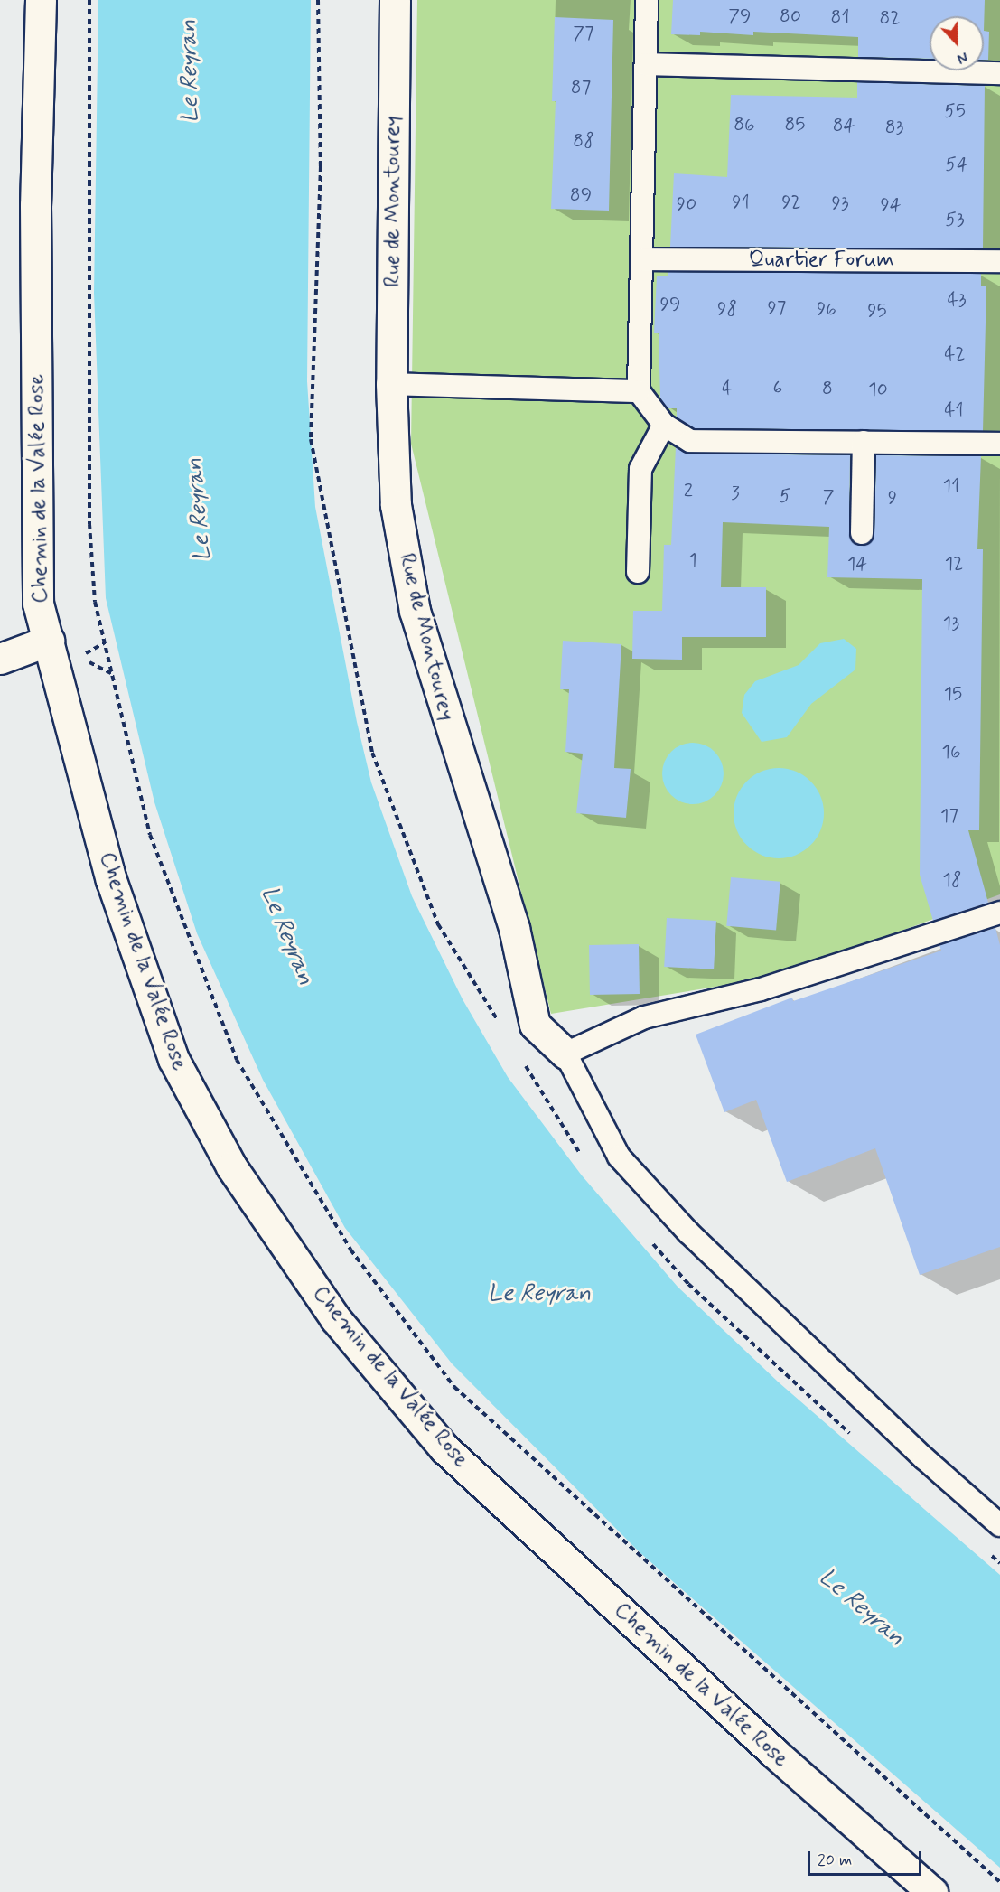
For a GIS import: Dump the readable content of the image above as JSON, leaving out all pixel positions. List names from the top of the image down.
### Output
{
  "streets": {
    "street": ["Rue de Montourey", "Chemin de la Valée Rose"],
    "lane": ["Quartier Forum"]
  },
  "water": ["Le Reyran"],
  "house_numbers": [
    "79",
    "80",
    "81",
    "82",
    "77",
    "87",
    "55",
    "86",
    "85",
    "84",
    "83",
    "88",
    "54",
    "89",
    "91",
    "92",
    "93",
    "90",
    "94",
    "53",
    "43",
    "99",
    "97",
    "98",
    "96",
    "95",
    "42",
    "6",
    "4",
    "8",
    "10",
    "41",
    "11",
    "2",
    "3",
    "5",
    "7",
    "9",
    "1",
    "14",
    "12",
    "13",
    "15",
    "16",
    "17",
    "18"
  ],
  "scale_bar": "20 m",
  "north": "bottom"
}
